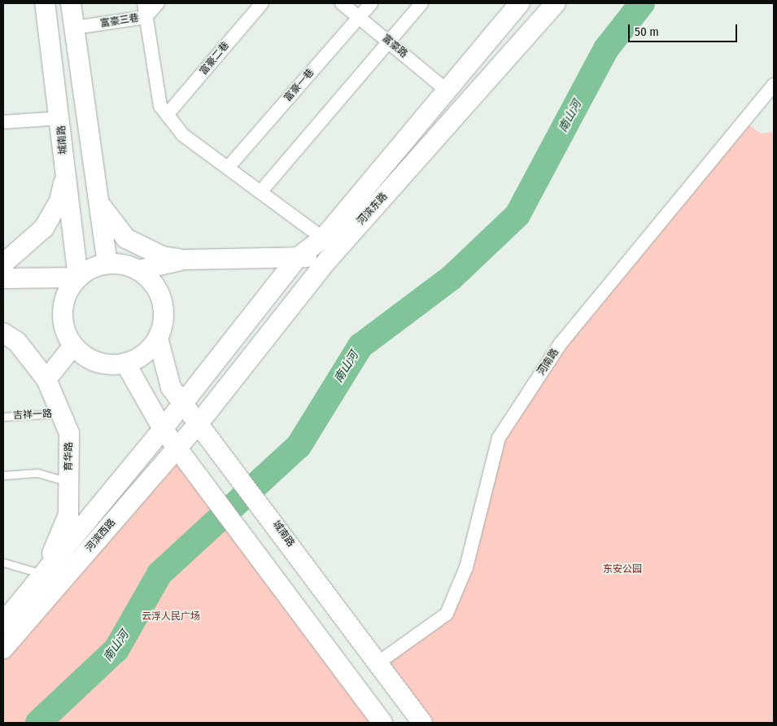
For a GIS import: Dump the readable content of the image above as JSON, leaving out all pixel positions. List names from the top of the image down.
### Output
{
  "streets": {
    "main road": [
      "城南路",
      "河滨东路",
      "育华路",
      "河滨西路"
    ],
    "street": [
      "富豪三巷",
      "富豪路",
      "富豪二巷",
      "富豪一巷",
      "河南路"
    ],
    "lane": ["吉祥一路"]
  },
  "crossings": [
    ["富豪路", "富豪一巷"],
    ["富豪路", "河滨东路"],
    ["城南路", "河滨东路"],
    ["城南路", "河南路"],
    ["城南路", "河滨西路"],
    ["河滨东路", "河滨西路"],
    ["吉祥一路", "育华路"],
    ["育华路", "河滨西路"]
  ],
  "water": ["南山河"],
  "parks": ["东安公园", "云浮人民广场"],
  "scale_bar": "50 m"
}
